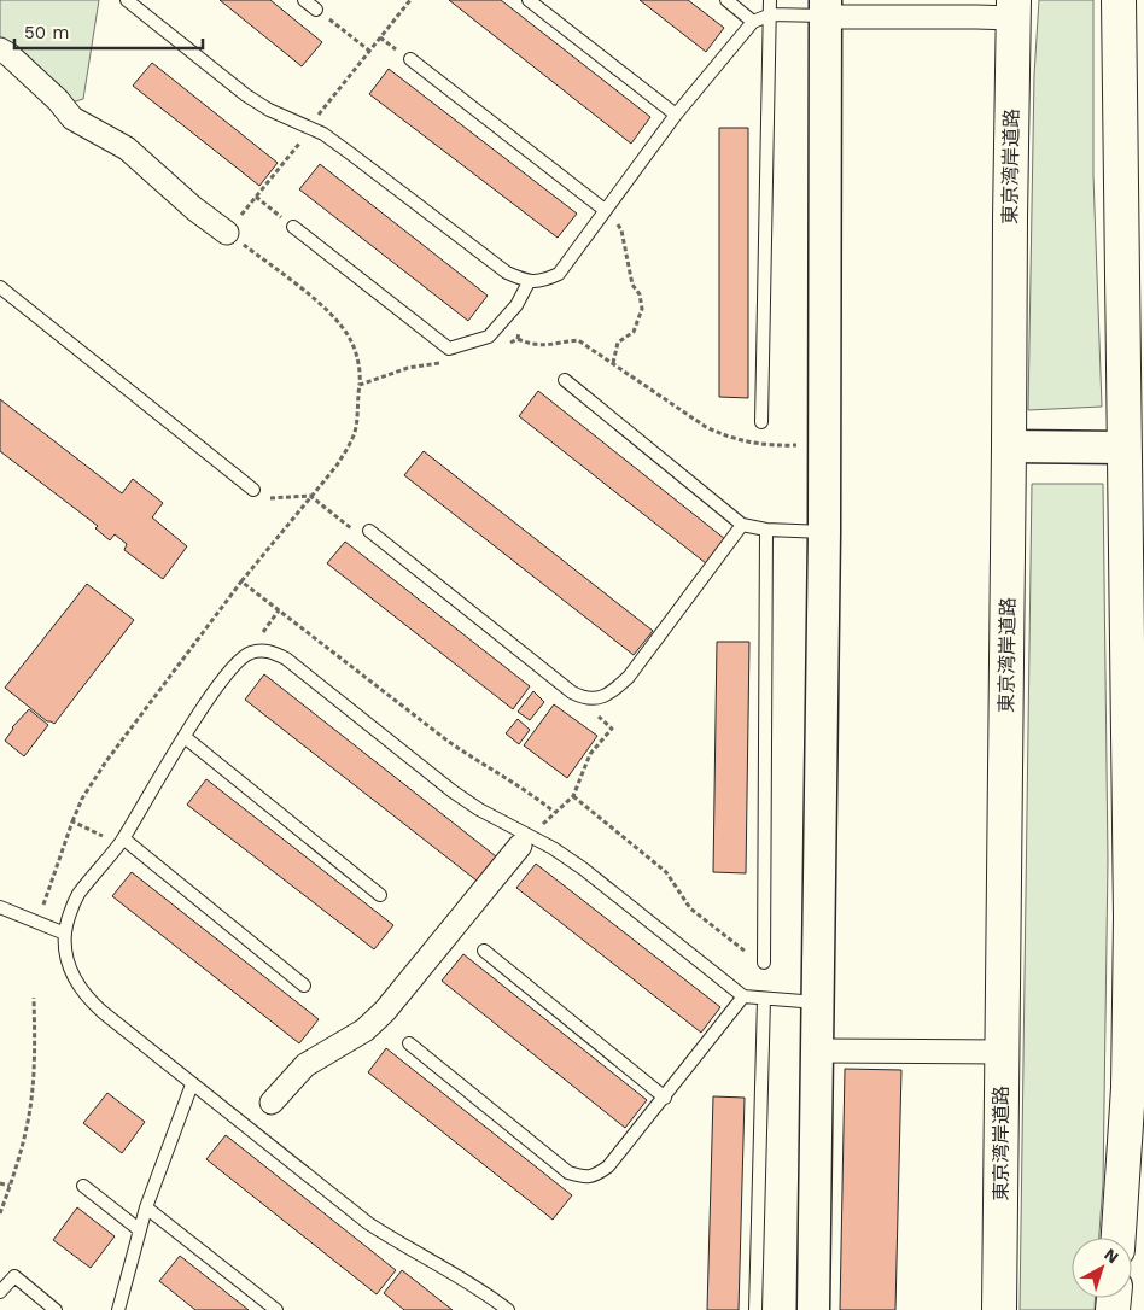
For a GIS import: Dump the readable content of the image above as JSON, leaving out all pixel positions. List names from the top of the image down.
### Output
{
  "streets": {
    "highway": ["東京湾岸道路"]
  },
  "scale_bar": "50 m",
  "north": "top right"
}
